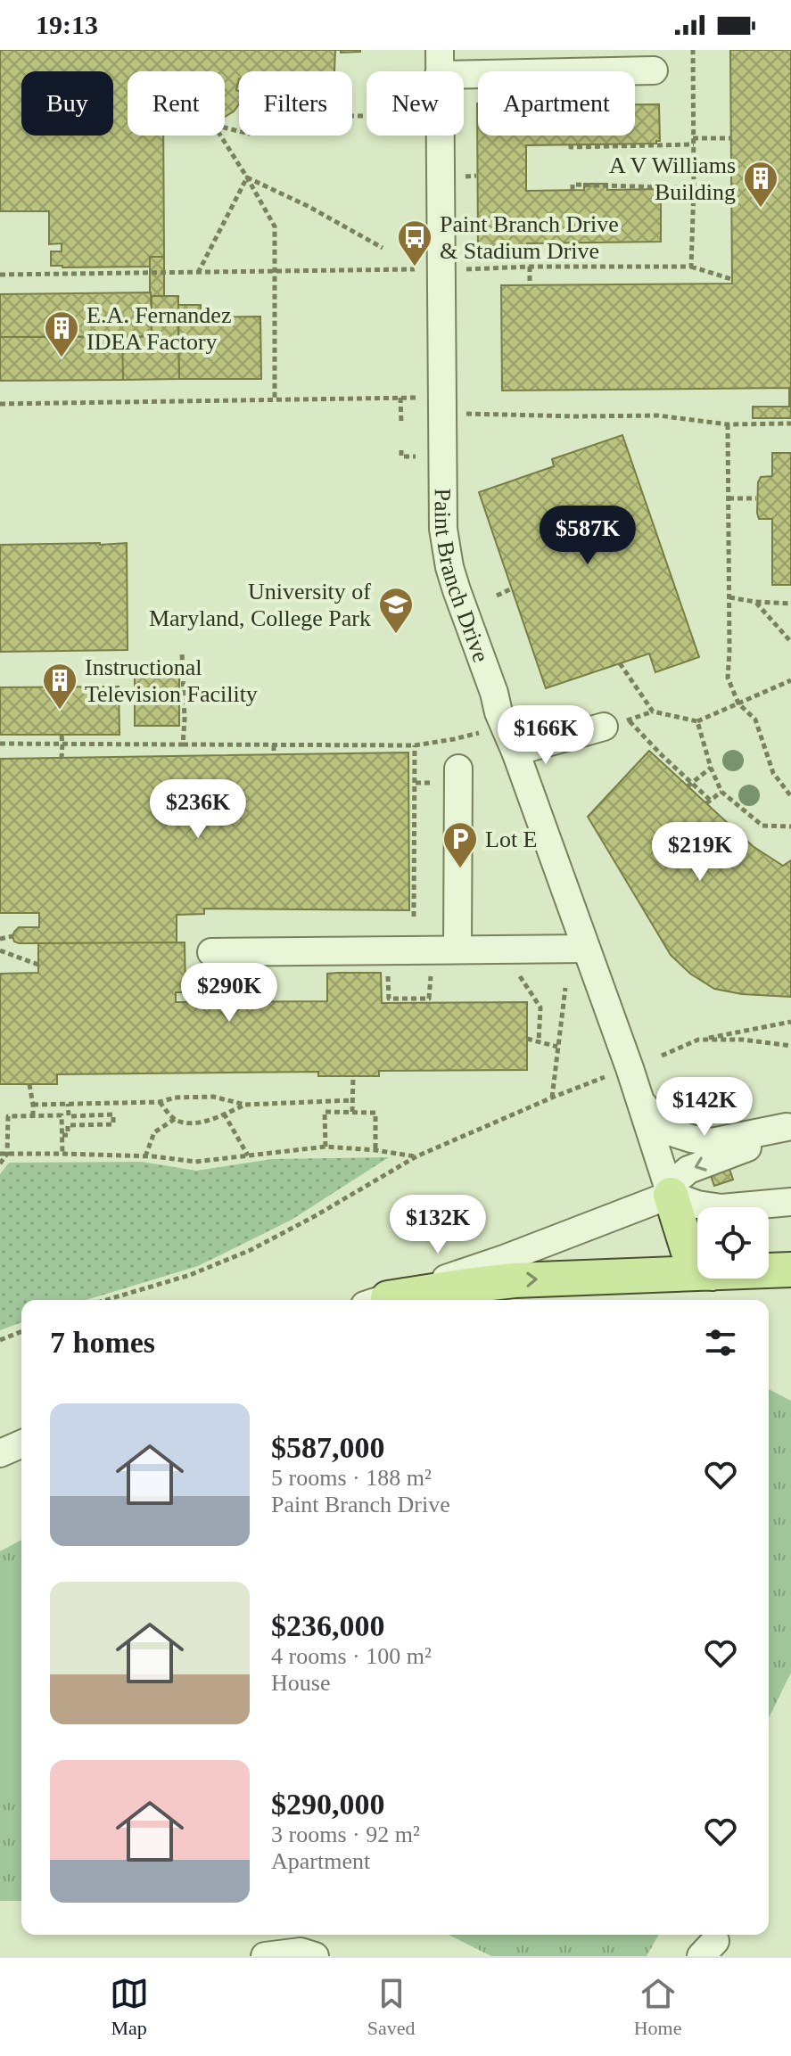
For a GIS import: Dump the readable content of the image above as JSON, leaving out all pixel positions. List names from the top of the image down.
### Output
{
  "streets": {
    "street": ["Paint Branch Drive"]
  },
  "places": {
    "building": ["A V Williams Building", "E.A. Fernandez IDEA Factory", "Instructional Television Facility"],
    "bus stop": ["Paint Branch Drive & Stadium Drive"],
    "school or university": ["University of Maryland, College Park"],
    "parking": ["Lot E"]
  },
  "page": {
    "status": "19:13",
    "chip": [
      "Buy",
      "Rent",
      "Filters",
      "New",
      "Apartment"
    ],
    "price": [
      "$587K",
      "$166K",
      "$236K",
      "$219K",
      "$290K",
      "$142K",
      "$132K"
    ],
    "heading": "7 homes",
    "list": [
      {
        "name": "$587,000",
        "note": "5 rooms · 188 m² · Paint Branch Drive"
      },
      {
        "name": "$236,000",
        "note": "4 rooms · 100 m² · House"
      },
      {
        "name": "$290,000",
        "note": "3 rooms · 92 m² · Apartment"
      }
    ],
    "tabs": ["Map", "Saved", "Home"]
  }
}
